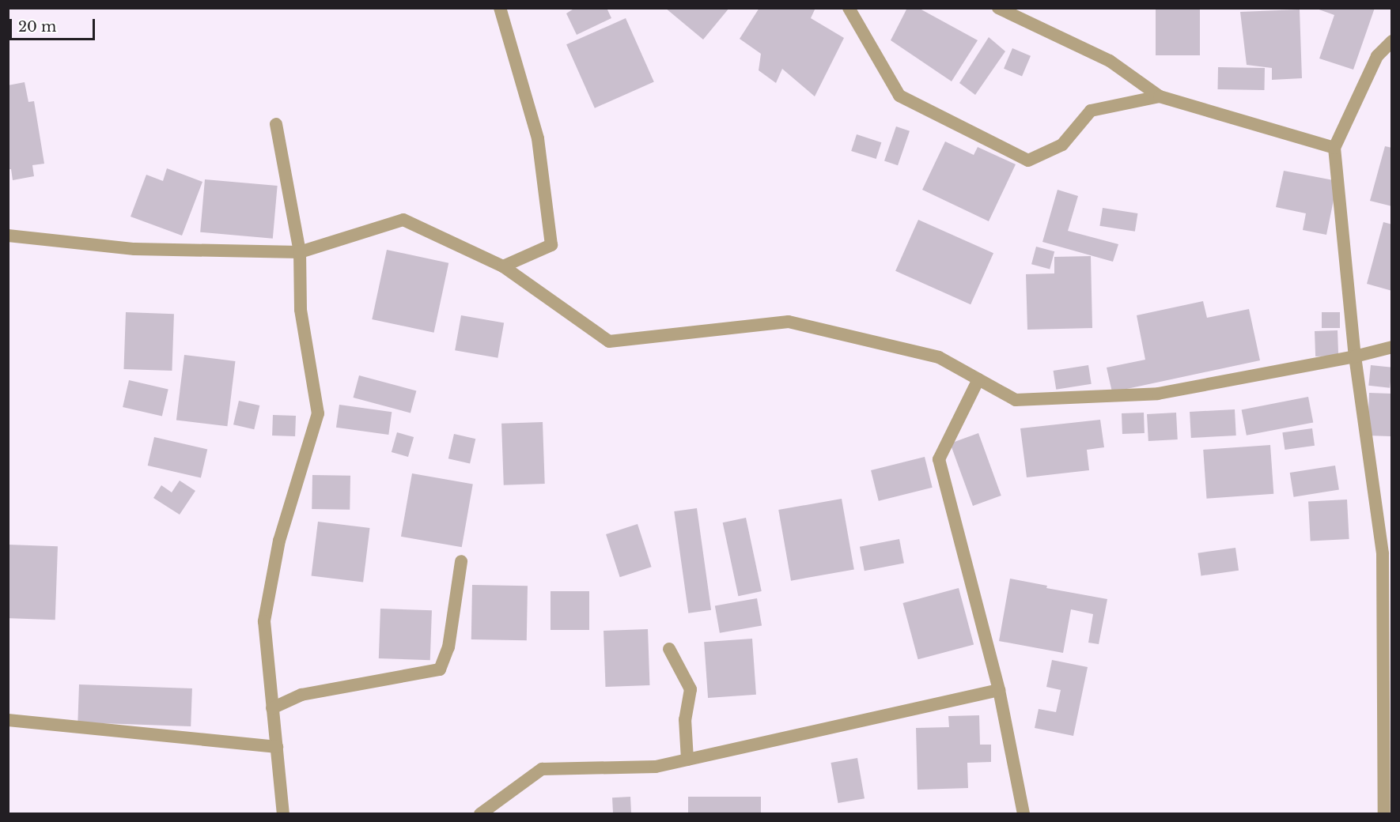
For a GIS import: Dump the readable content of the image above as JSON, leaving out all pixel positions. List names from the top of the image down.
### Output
{
  "scale_bar": "20 m"
}
